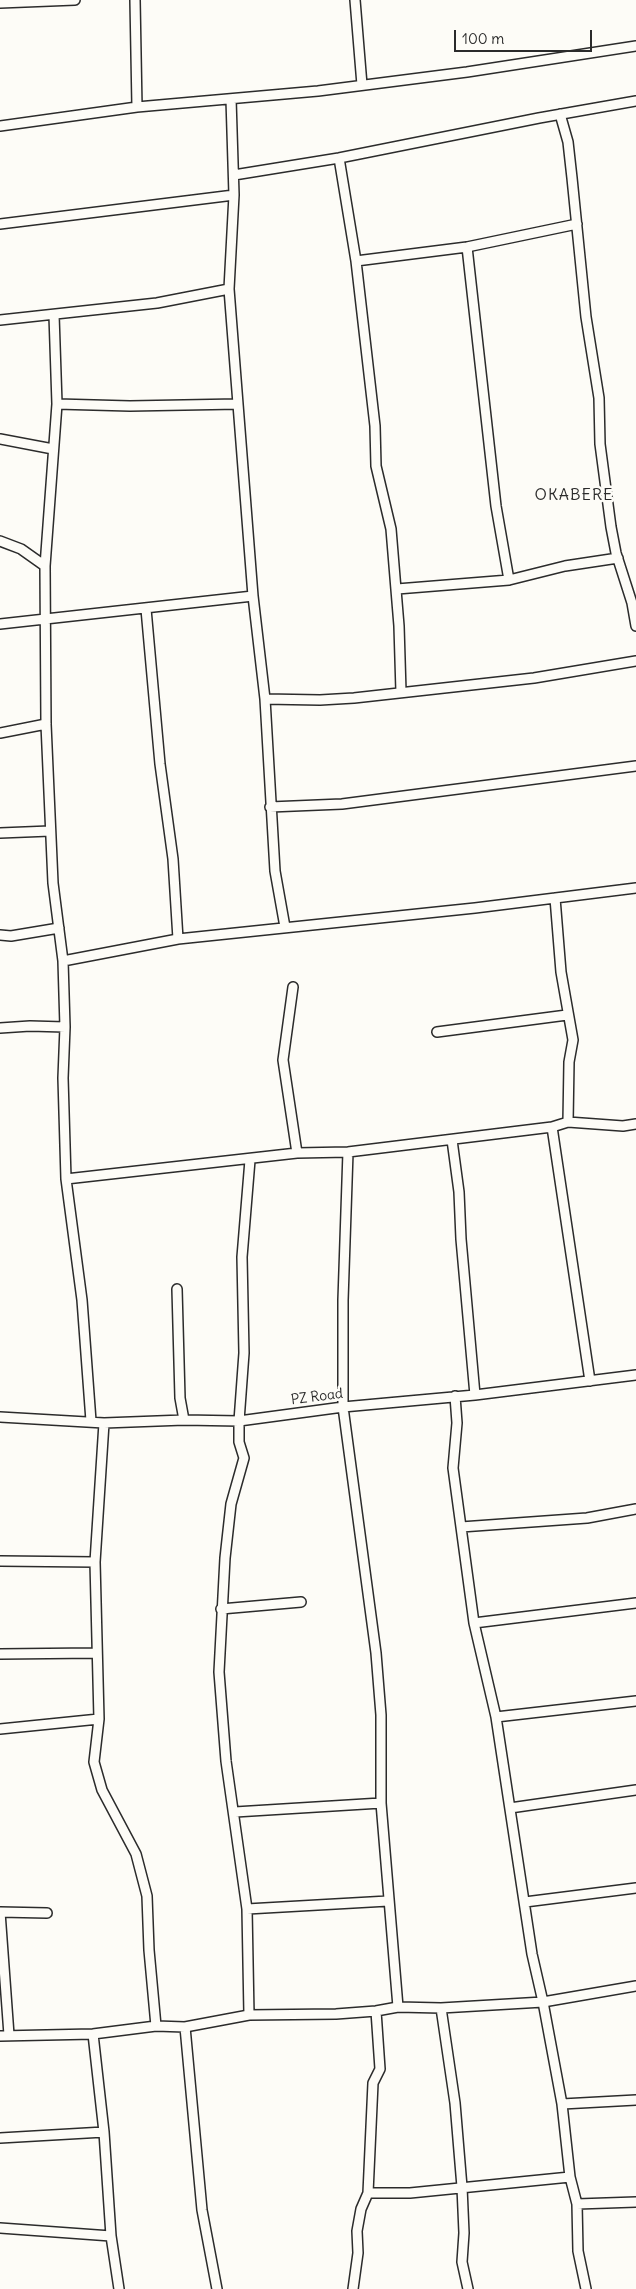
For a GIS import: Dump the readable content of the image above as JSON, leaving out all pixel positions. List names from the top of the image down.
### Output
{
  "streets": {
    "street": ["PZ Road"]
  },
  "districts": ["OKABERE"],
  "scale_bar": "100 m"
}
